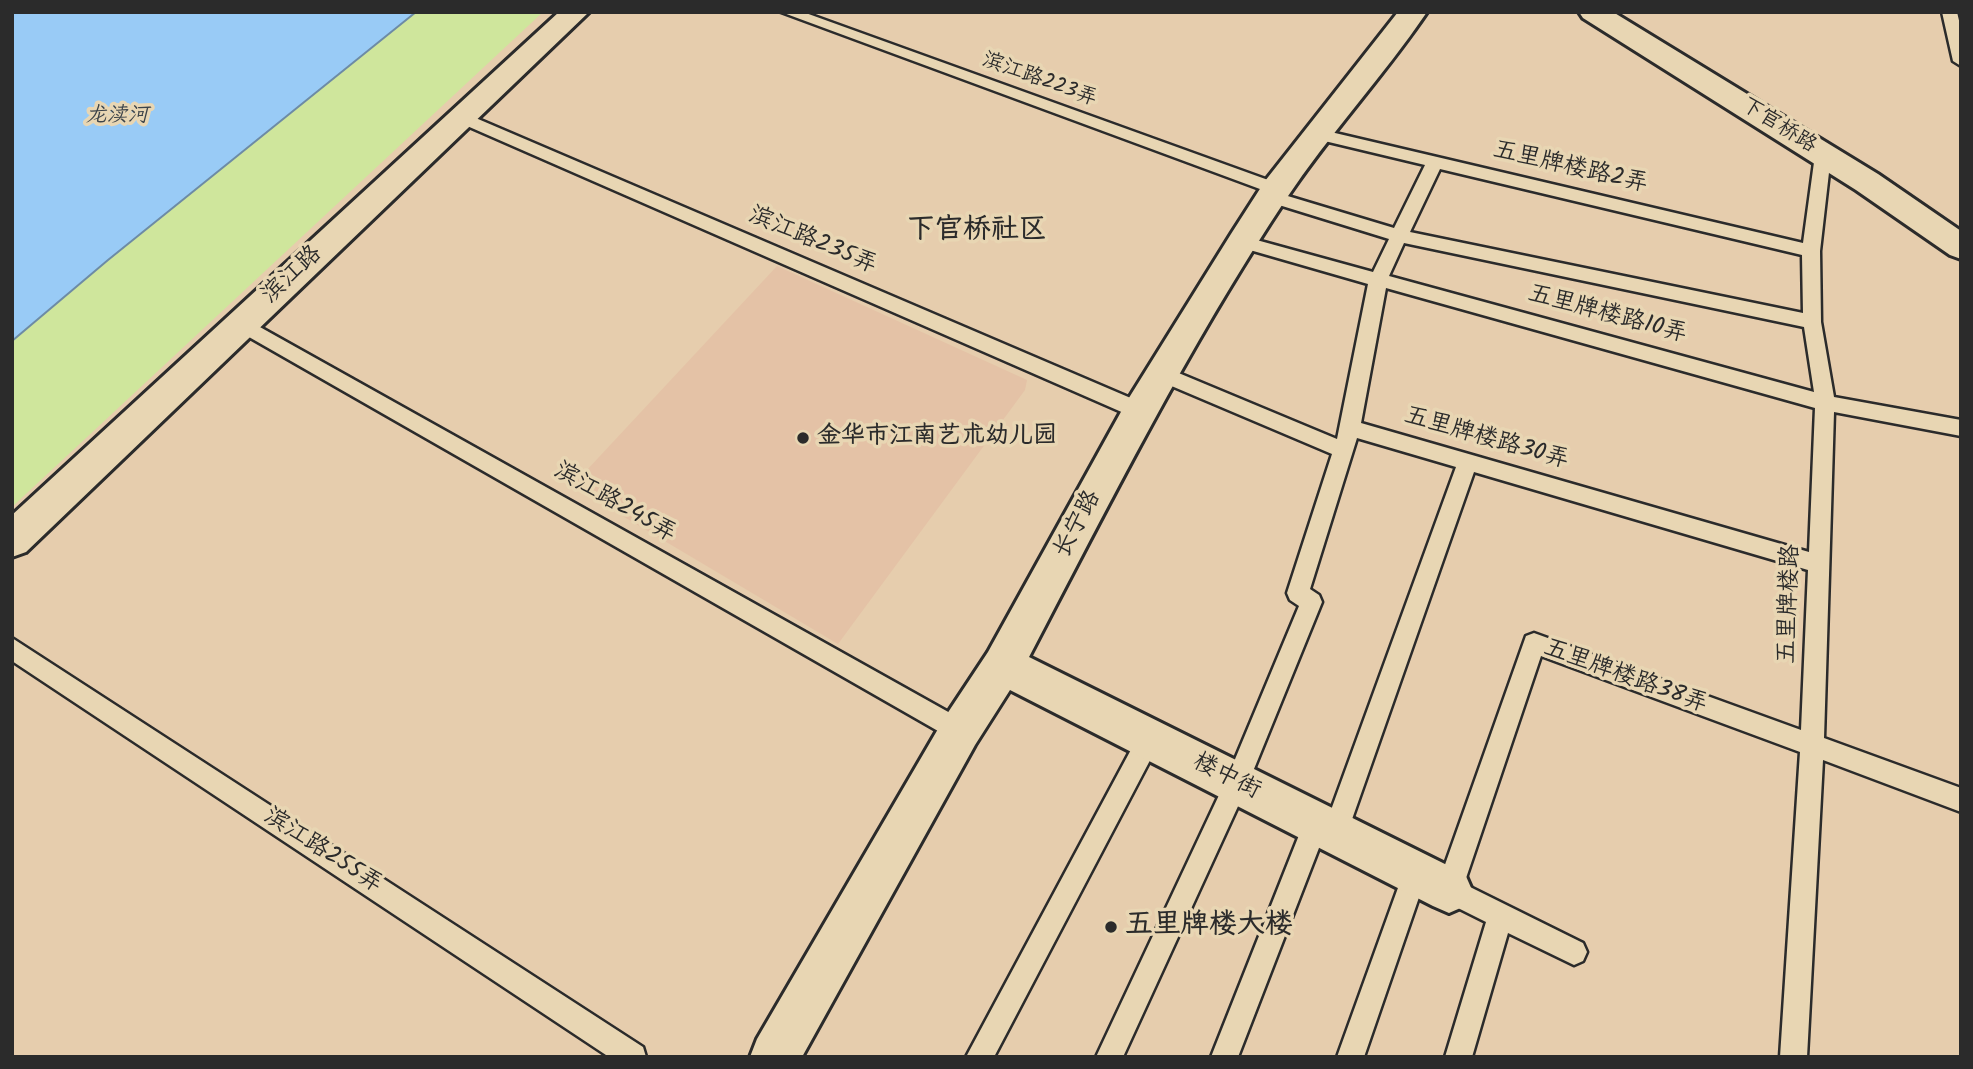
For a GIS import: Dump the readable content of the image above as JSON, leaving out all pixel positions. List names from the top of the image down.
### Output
{
  "streets": {
    "street": [
      "下官桥路",
      "滨江路",
      "长宁路",
      "楼中街"
    ],
    "lane": [
      "滨江路223弄",
      "五里牌楼路2弄",
      "滨江路235弄",
      "五里牌楼路10弄",
      "五里牌楼路30弄",
      "滨江路245弄",
      "五里牌楼路",
      "五里牌楼路38弄",
      "滨江路255弄"
    ]
  },
  "crossings": [
    ["滨江路223弄", "长宁路"],
    ["滨江路223弄", "五里牌楼路"],
    ["下官桥路", "五里牌楼路"],
    ["五里牌楼路2弄", "长宁路"],
    ["五里牌楼路2弄", "五里牌楼路"],
    ["滨江路235弄", "滨江路"],
    ["滨江路235弄", "长宁路"],
    ["滨江路", "滨江路245弄"],
    ["五里牌楼路10弄", "长宁路"],
    ["五里牌楼路10弄", "五里牌楼路"],
    ["五里牌楼路30弄", "五里牌楼路"],
    ["滨江路245弄", "长宁路"],
    ["长宁路", "楼中街"],
    ["五里牌楼路", "五里牌楼路38弄"],
    ["五里牌楼路38弄", "楼中街"]
  ],
  "districts": ["下官桥社区"],
  "water": ["龙渎河"],
  "places": ["金华市江南艺术幼儿园", "五里牌楼大楼"]
}
